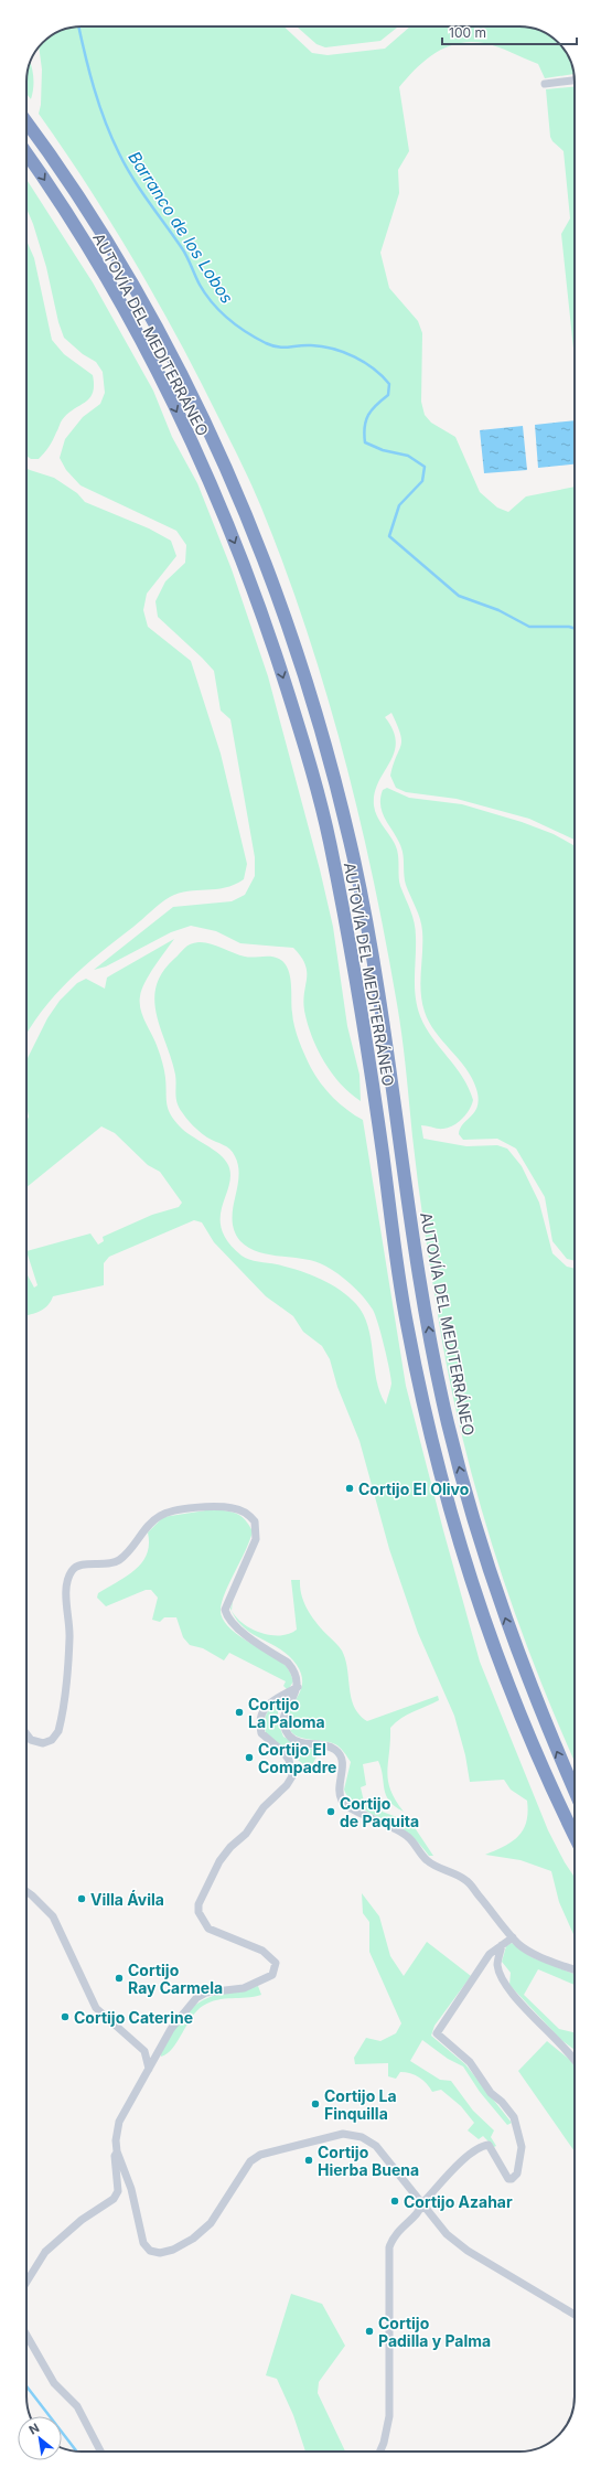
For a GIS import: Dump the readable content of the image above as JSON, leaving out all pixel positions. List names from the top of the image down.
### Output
{
  "streets": {
    "highway": ["AUTOVÍA DEL MEDITERRÁNEO"]
  },
  "water": ["Barranco de los Lobos"],
  "places": [
    "Cortijo El Olivo",
    "Cortijo La Paloma",
    "Cortijo El Compadre",
    "Cortijo de Paquita",
    "Villa Ávila",
    "Cortijo Ray Carmela",
    "Cortijo Caterine",
    "Cortijo La Finquilla",
    "Cortijo Hierba Buena",
    "Cortijo Azahar",
    "Cortijo Padilla y Palma"
  ],
  "scale_bar": "100 m",
  "north": "top left"
}
